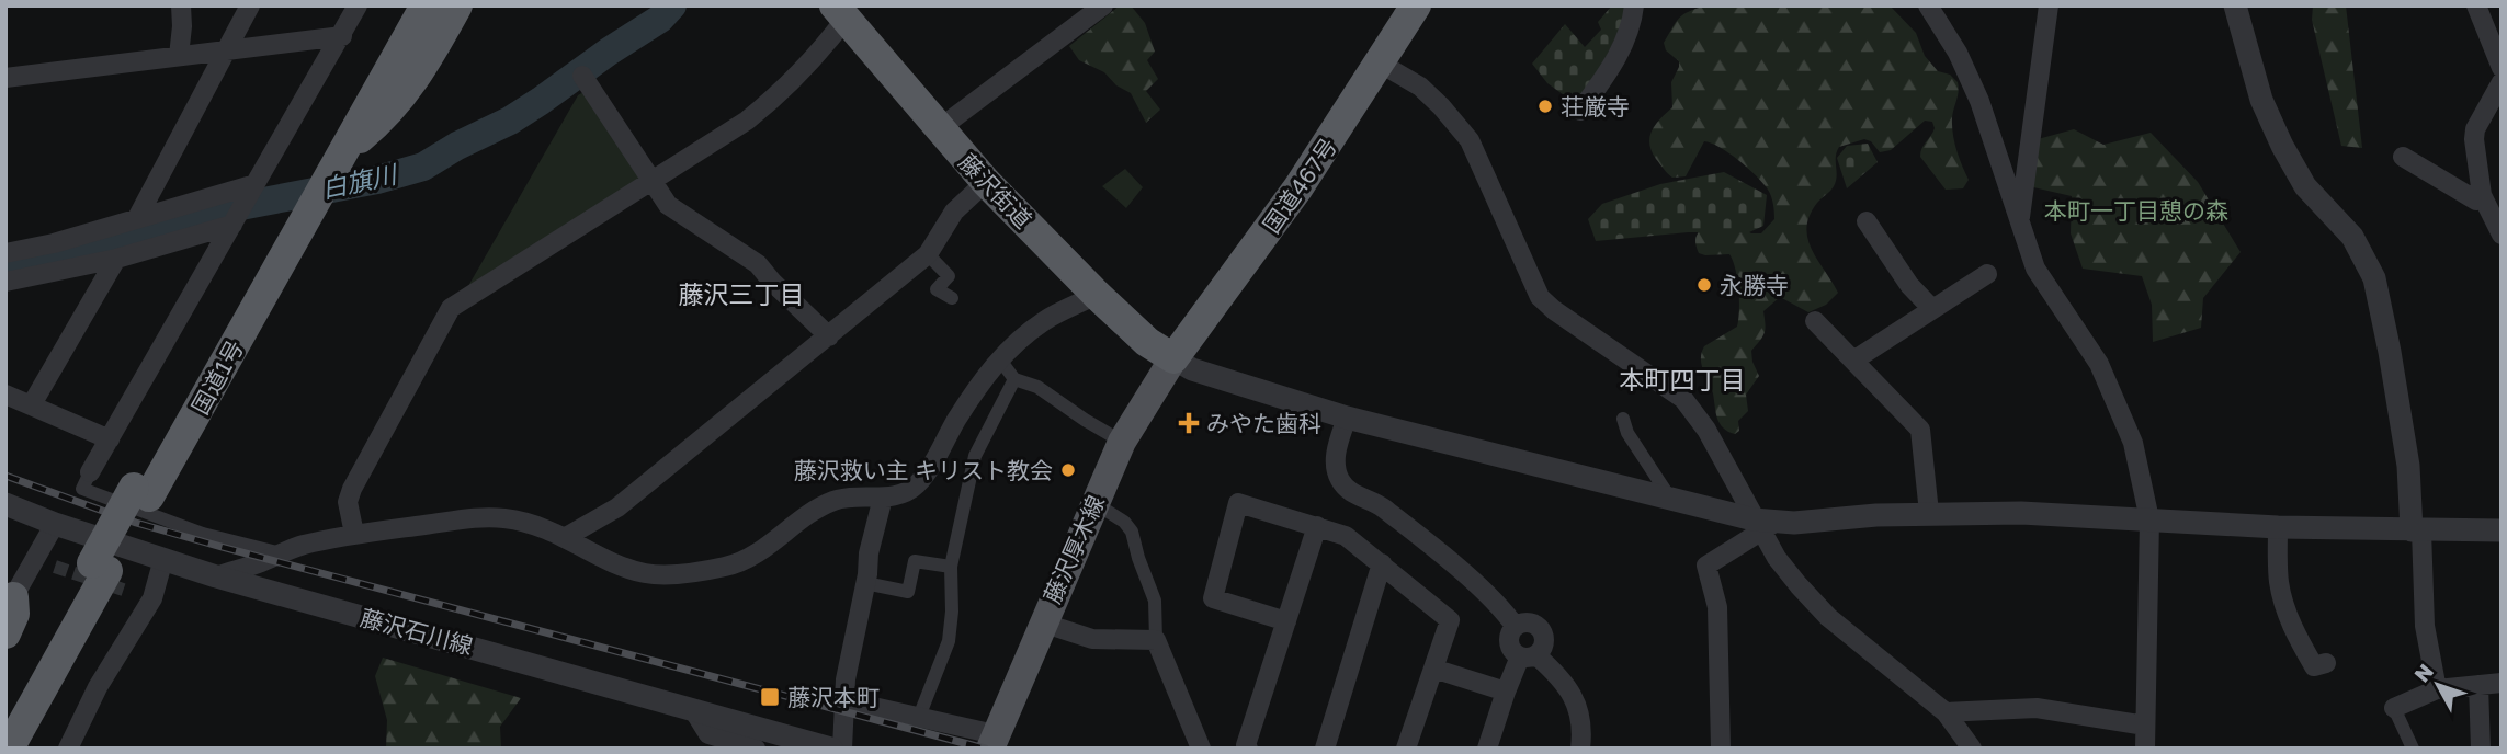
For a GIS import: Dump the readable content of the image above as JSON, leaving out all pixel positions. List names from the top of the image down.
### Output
{
  "streets": {
    "highway": ["国道467号", "藤沢街道", "国道1号"],
    "main road": ["藤沢厚木線"],
    "street": ["藤沢石川線"]
  },
  "crossings": [
    ["国道467号", "藤沢街道"],
    ["国道467号", "藤沢厚木線"],
    ["藤沢街道", "藤沢厚木線"]
  ],
  "districts": ["藤沢三丁目", "本町四丁目"],
  "water": ["白旗川"],
  "parks": ["本町一丁目憩の森"],
  "places": {
    "other": ["荘厳寺", "永勝寺", "藤沢救い主 キリスト教会"],
    "health": ["みやた歯科"],
    "transit": ["藤沢本町"]
  },
  "north": "top left"
}
